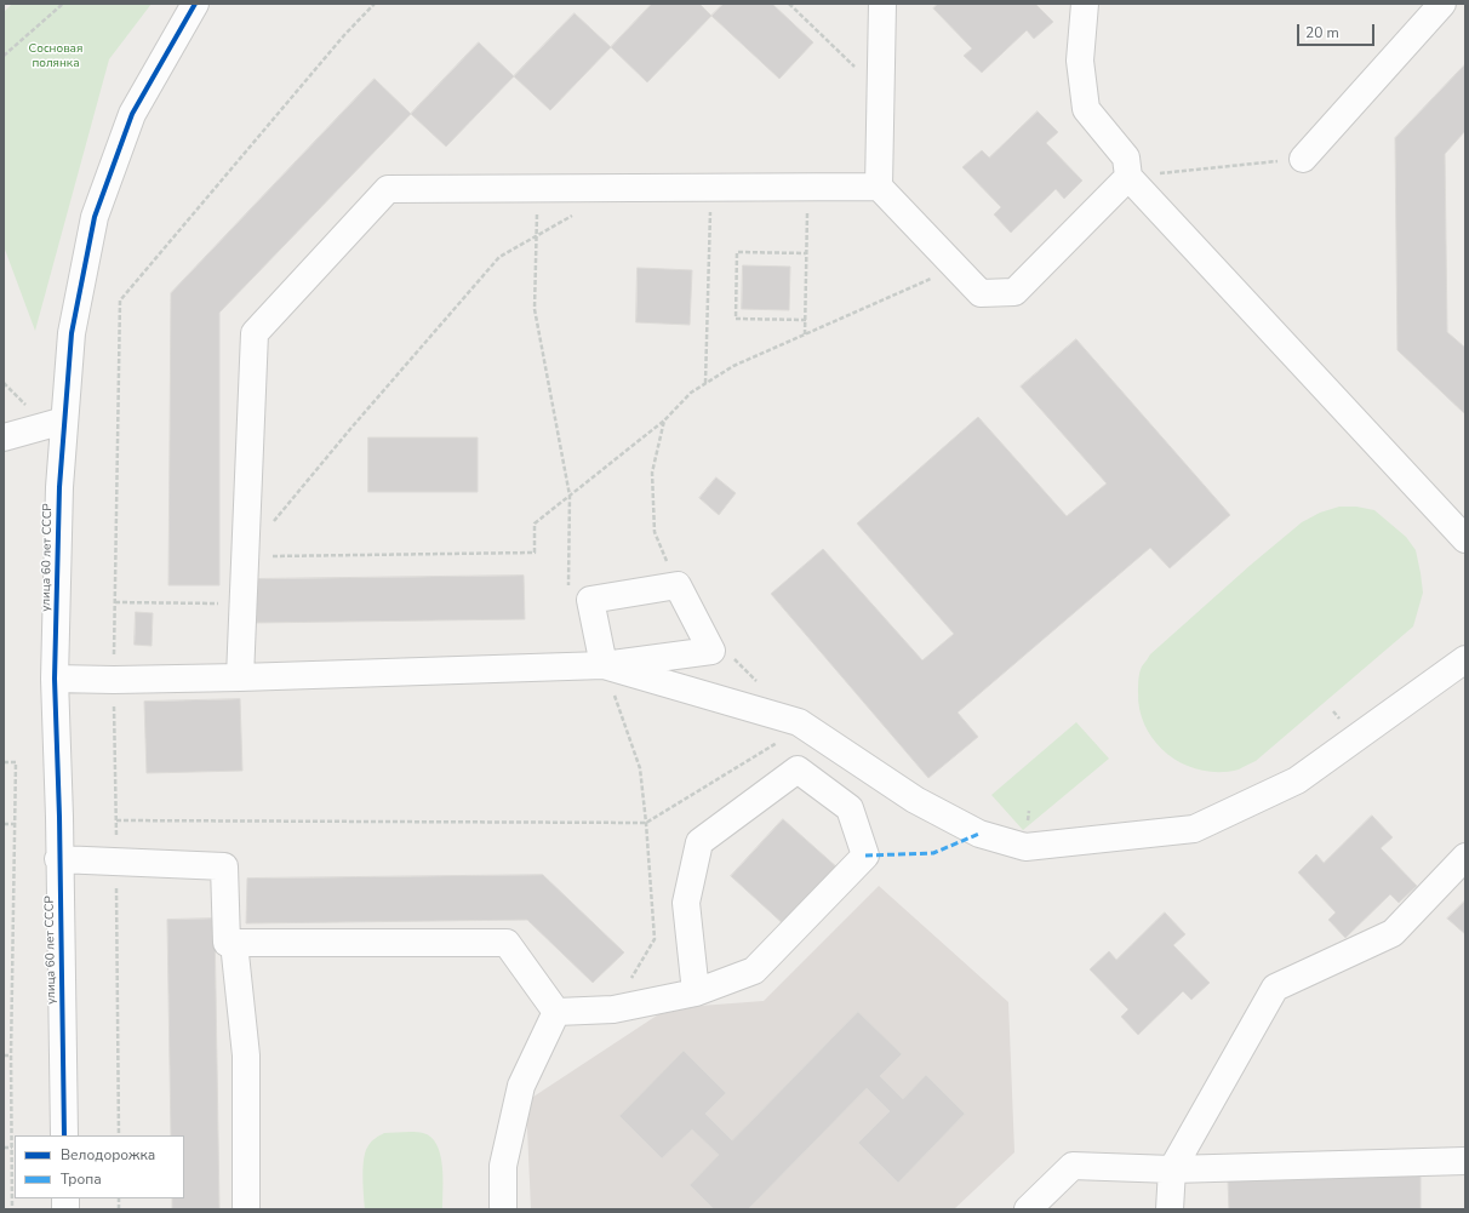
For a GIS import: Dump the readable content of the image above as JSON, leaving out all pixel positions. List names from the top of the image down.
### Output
{
  "streets": {
    "street": ["улица 60 лет СССР"]
  },
  "parks": ["Сосновая полянка"],
  "legend": ["Велодорожка", "Тропа"],
  "scale_bar": "20 m"
}
